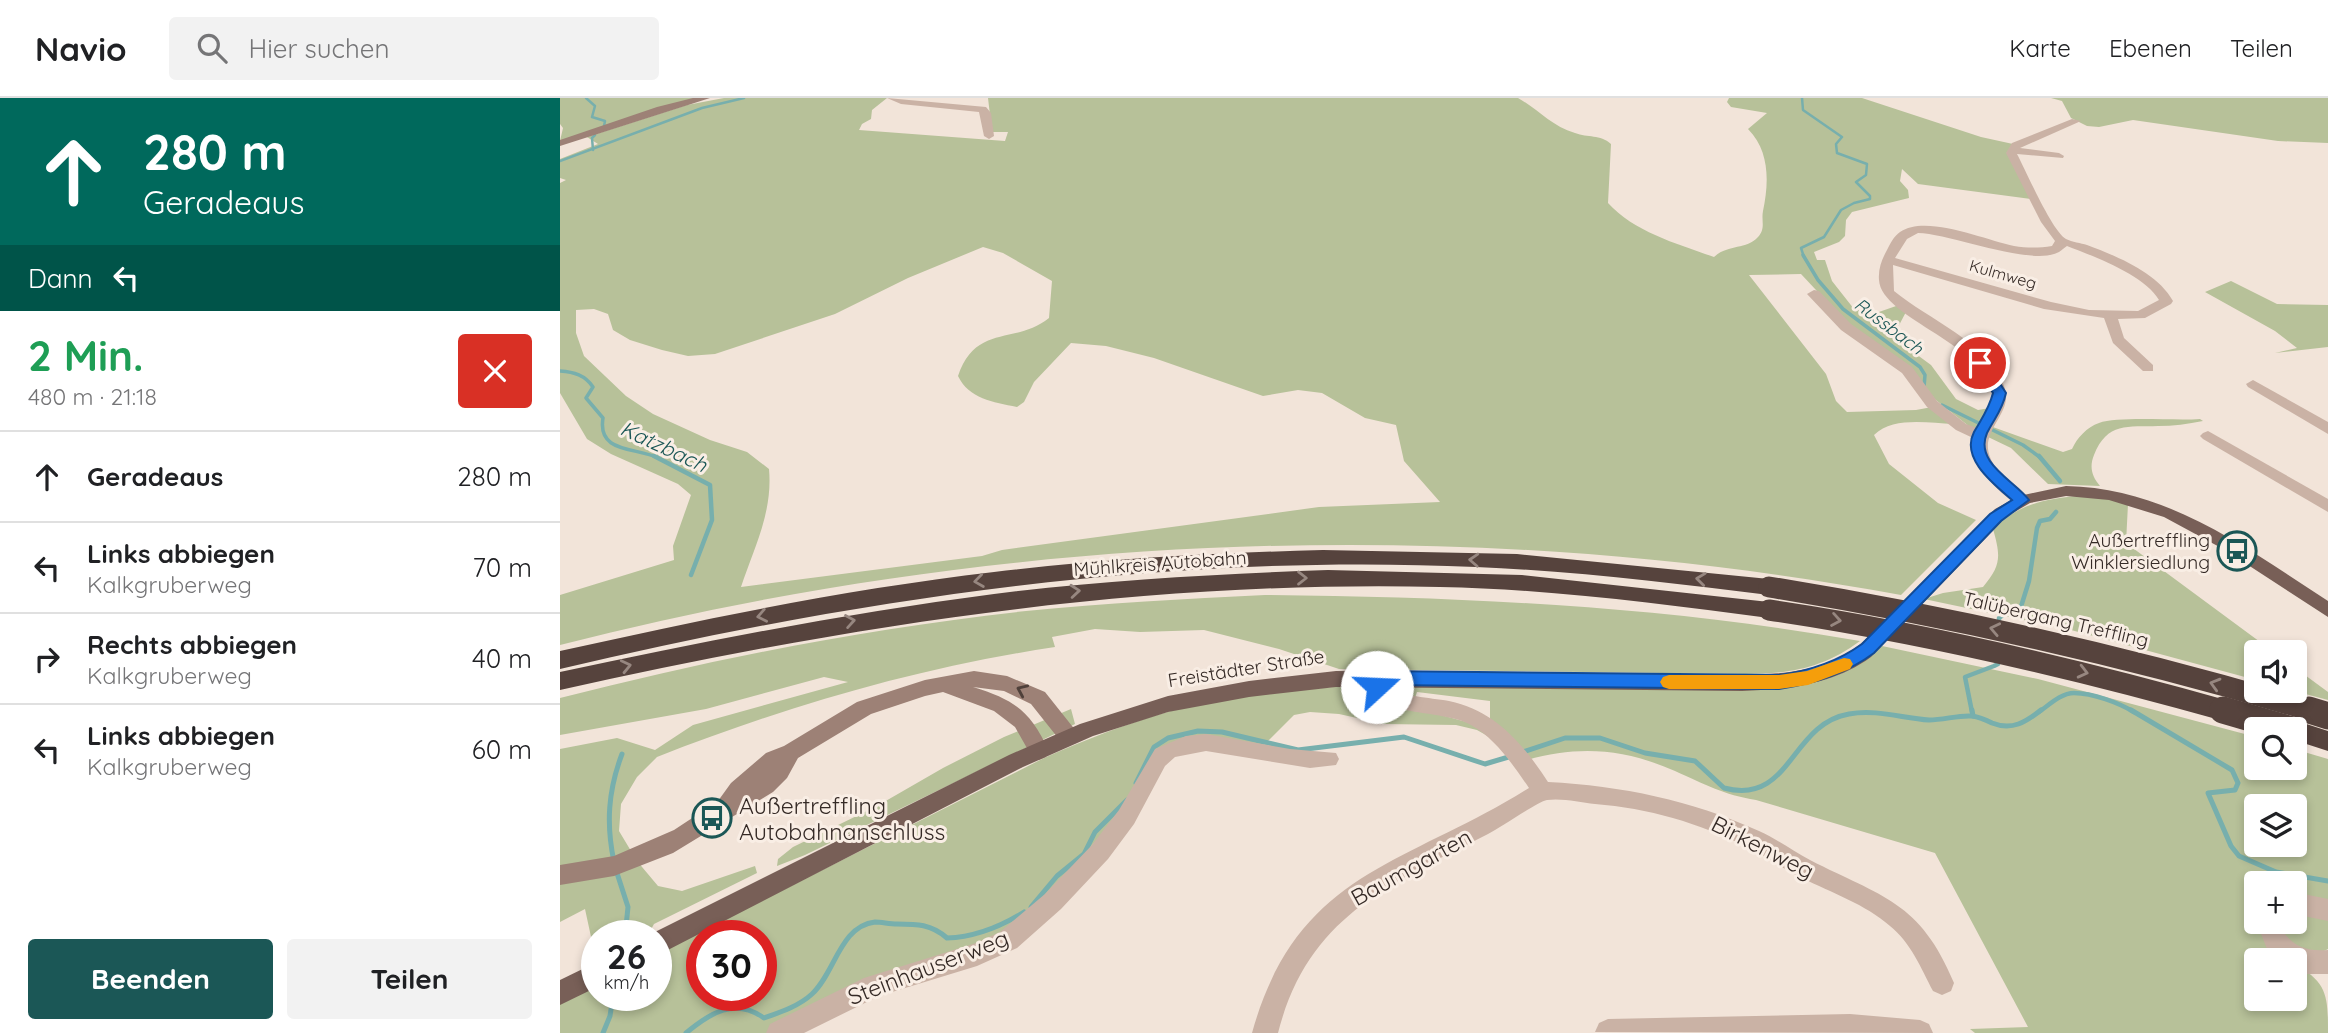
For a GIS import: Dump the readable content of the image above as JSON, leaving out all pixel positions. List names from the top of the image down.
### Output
{
  "streets": {
    "highway": ["Mühlkreis Autobahn", "Talübergang Treffling"],
    "main road": ["Freistädter Straße"],
    "street": [
      "Kulmweg",
      "Birkenweg",
      "Baumgarten",
      "Steinhauserweg"
    ]
  },
  "crossings": [
    ["Mühlkreis Autobahn", "Talübergang Treffling"],
    ["Birkenweg", "Baumgarten"]
  ],
  "water": ["Russbach", "Katzbach"],
  "places": {
    "bus stop": ["Außertreffling Winklersiedlung", "Außertreffling Autobahnanschluss"]
  },
  "page": {
    "header": "Navio",
    "search": "Hier suchen",
    "nav": ["Karte", "Ebenen", "Teilen"],
    "turn": ["280 m", "Geradeaus"],
    "then": "Dann",
    "heading": ["2 Min.", "480 m · 21:18"],
    "list": [
      {
        "name": "Geradeaus",
        "value": "280 m"
      },
      {
        "name": "Links abbiegen",
        "note": "Kalkgruberweg",
        "value": "70 m"
      },
      {
        "name": "Rechts abbiegen",
        "note": "Kalkgruberweg",
        "value": "40 m"
      },
      {
        "name": "Links abbiegen",
        "note": "Kalkgruberweg",
        "value": "60 m"
      }
    ],
    "map_buttons": ["+", "−"],
    "speed": "26 km/h",
    "limit": "30",
    "buttons": ["Beenden", "Teilen"]
  }
}
